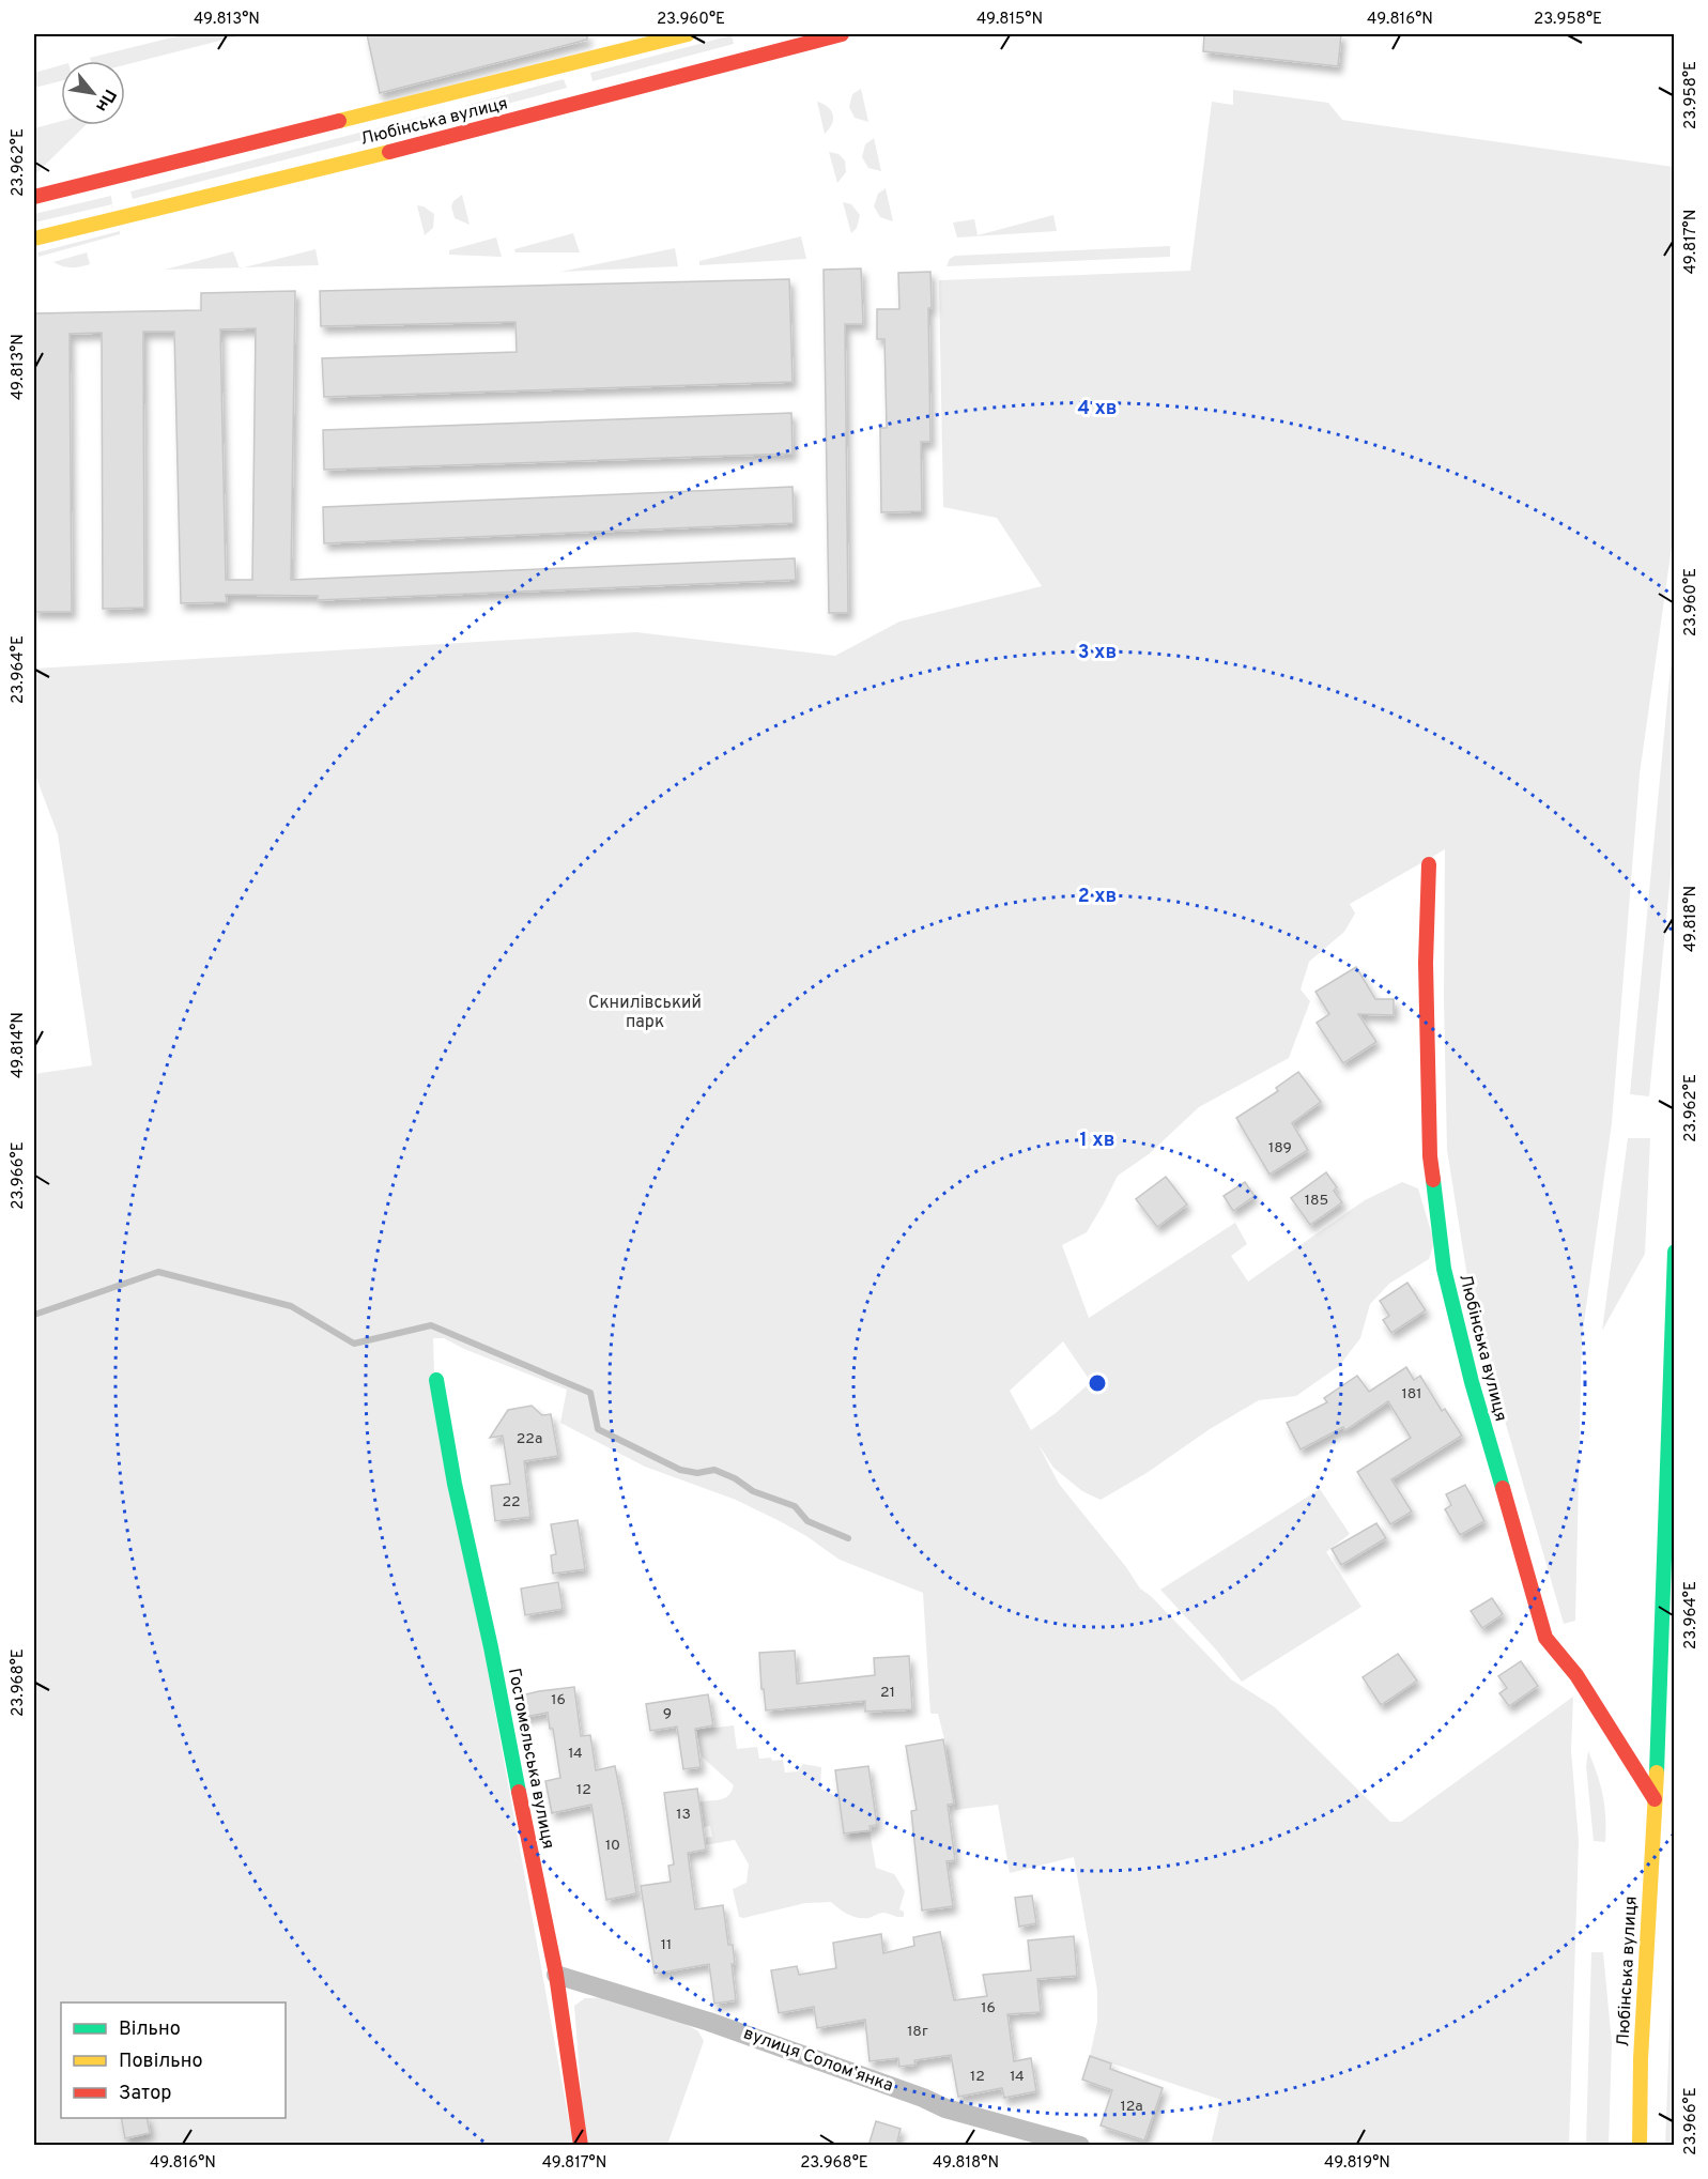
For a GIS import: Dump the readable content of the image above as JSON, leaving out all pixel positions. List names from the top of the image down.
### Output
{
  "streets": {
    "street": ["Любінська вулиця", "Гостомельська вулиця", "вулиця Соломʼянка"]
  },
  "crossings": [
    ["Гостомельська вулиця", "вулиця Соломʼянка"]
  ],
  "parks": ["Скнилівський парк"],
  "house_numbers": [
    "189",
    "185",
    "181",
    "22а",
    "22",
    "21",
    "16",
    "9",
    "14",
    "12",
    "13",
    "10",
    "11",
    "16",
    "18г",
    "12",
    "14",
    "12а"
  ],
  "legend": ["Вільно", "Повільно", "Затор"],
  "north": "bottom right",
  "coordinates": [
    "49.813°N",
    "23.960°E",
    "49.815°N",
    "49.816°N",
    "23.958°E",
    "23.962°E",
    "49.817°N",
    "23.964°E",
    "49.818°N",
    "49.814°N",
    "23.966°E",
    "23.968°E",
    "49.819°N"
  ],
  "rings": [
    "4 хв",
    "3 хв",
    "2 хв",
    "1 хв"
  ]
}
